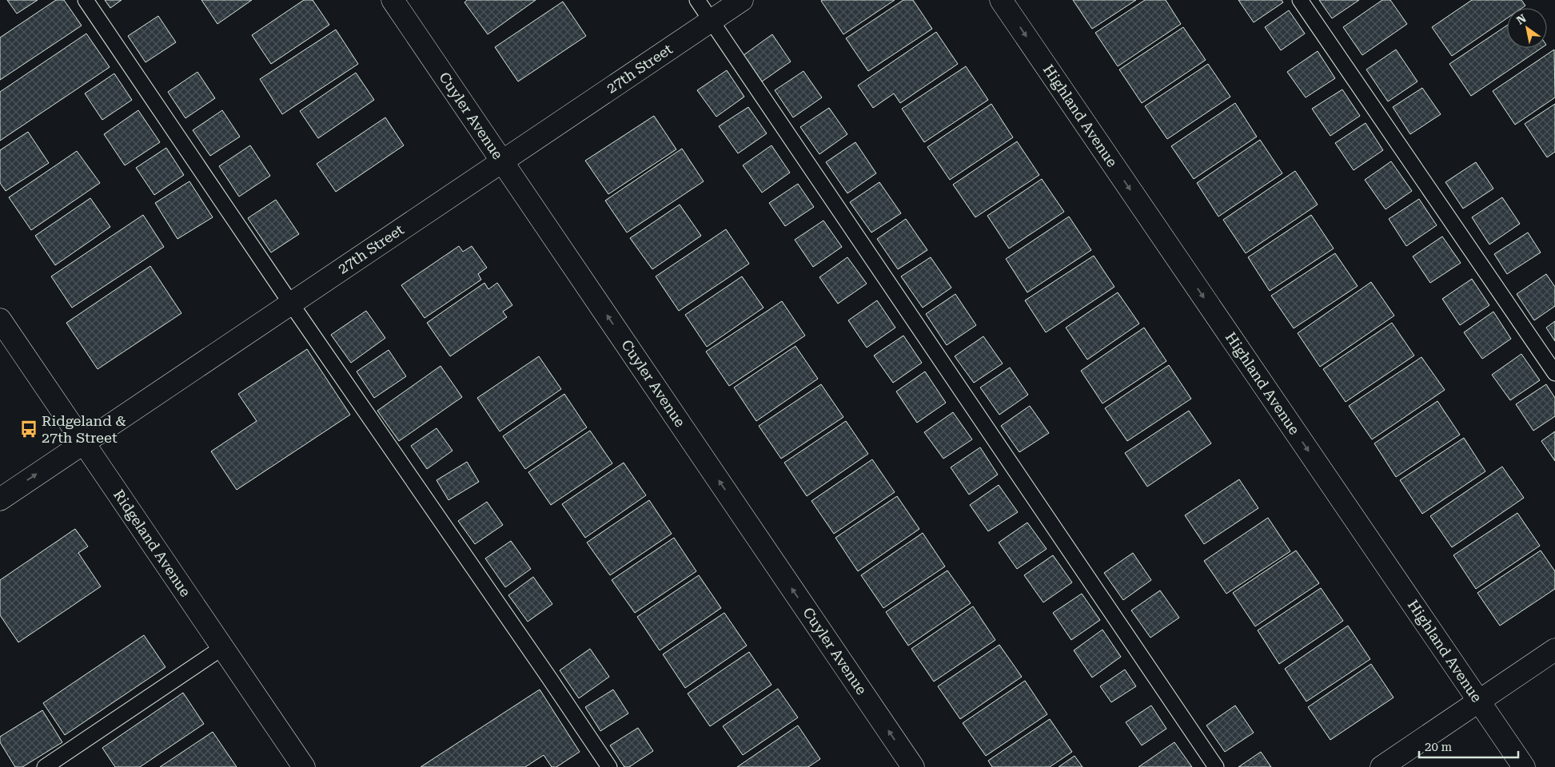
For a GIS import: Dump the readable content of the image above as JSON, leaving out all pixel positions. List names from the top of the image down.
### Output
{
  "streets": {
    "street": [
      "27th Street",
      "Cuyler Avenue",
      "Highland Avenue",
      "Ridgeland Avenue"
    ]
  },
  "crossings": [
    ["27th Street", "Cuyler Avenue"],
    ["27th Street", "Ridgeland Avenue"]
  ],
  "one_way": ["Cuyler Avenue", "Highland Avenue"],
  "places": {
    "bus stop": ["Ridgeland & 27th Street"]
  },
  "scale_bar": "20 m",
  "north": "top left"
}
